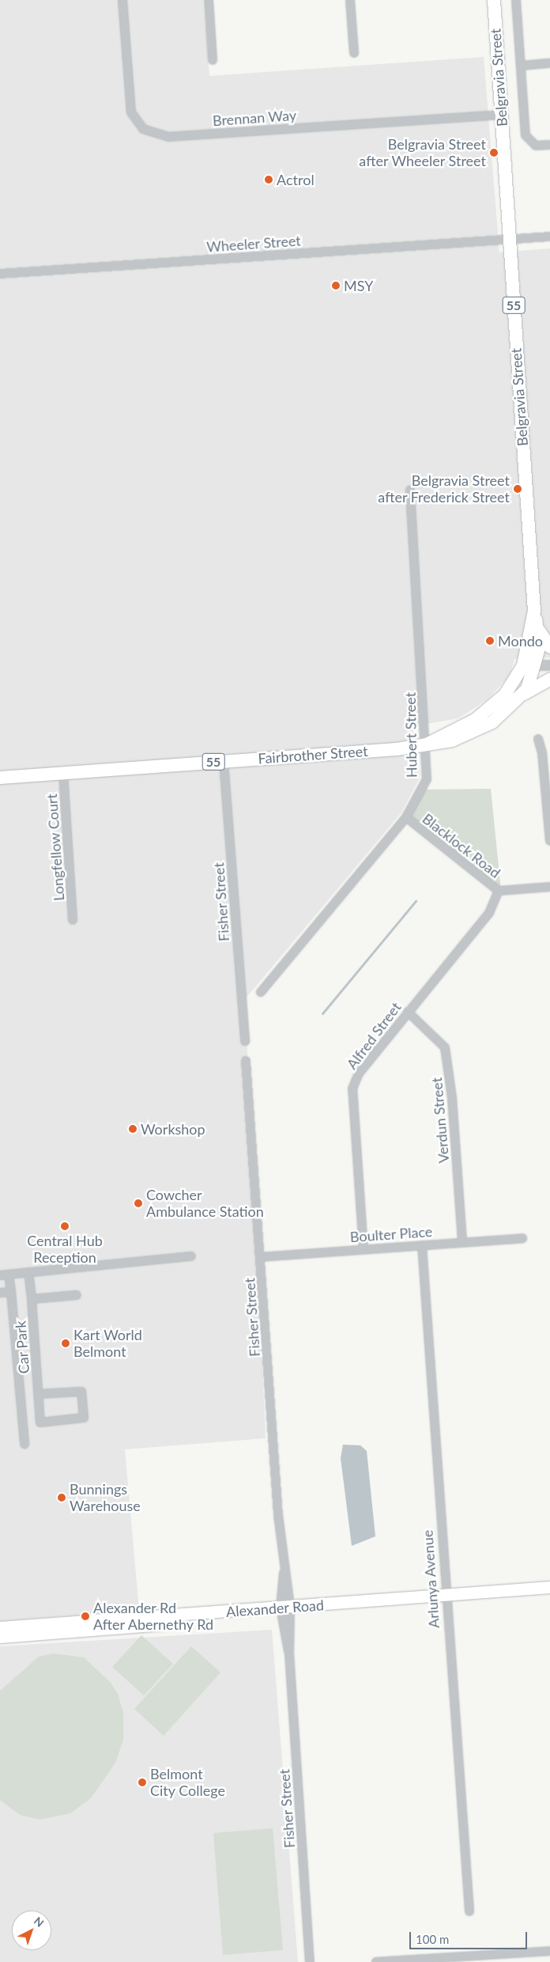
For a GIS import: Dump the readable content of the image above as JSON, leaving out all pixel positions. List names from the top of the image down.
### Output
{
  "streets": {
    "main road": [
      "Belgravia Street",
      "55",
      "Fairbrother Street",
      "Alexander Road"
    ],
    "street": [
      "Brennan Way",
      "Wheeler Street",
      "Hubert Street",
      "Blacklock Road",
      "Longfellow Court",
      "Fisher Street",
      "Alfred Street",
      "Verdun Street",
      "Boulter Place",
      "Car Park",
      "Arlunya Avenue"
    ]
  },
  "crossings": [
    ["Belgravia Street", "Brennan Way"],
    ["Belgravia Street", "Wheeler Street"],
    ["Belgravia Street", "Hubert Street"],
    ["Belgravia Street", "Fairbrother Street"],
    ["Hubert Street", "Fairbrother Street"],
    ["Hubert Street", "Blacklock Road"],
    ["Fairbrother Street", "Longfellow Court"],
    ["Fairbrother Street", "Fisher Street"],
    ["Blacklock Road", "Alfred Street"],
    ["Fisher Street", "Boulter Place"],
    ["Fisher Street", "Alexander Road"],
    ["Alfred Street", "Verdun Street"],
    ["Alfred Street", "Boulter Place"],
    ["Verdun Street", "Boulter Place"],
    ["Boulter Place", "Arlunya Avenue"],
    ["Arlunya Avenue", "Alexander Road"]
  ],
  "places": [
    "Belgravia Street after Wheeler Street",
    "Actrol",
    "MSY",
    "Belgravia Street after Frederick Street",
    "Mondo",
    "Workshop",
    "Cowcher Ambulance Station",
    "Central Hub Reception",
    "Kart World Belmont",
    "Bunnings Warehouse",
    "Alexander Rd After Abernethy Rd",
    "Belmont City College"
  ],
  "scale_bar": "100 m",
  "north": "top right"
}
